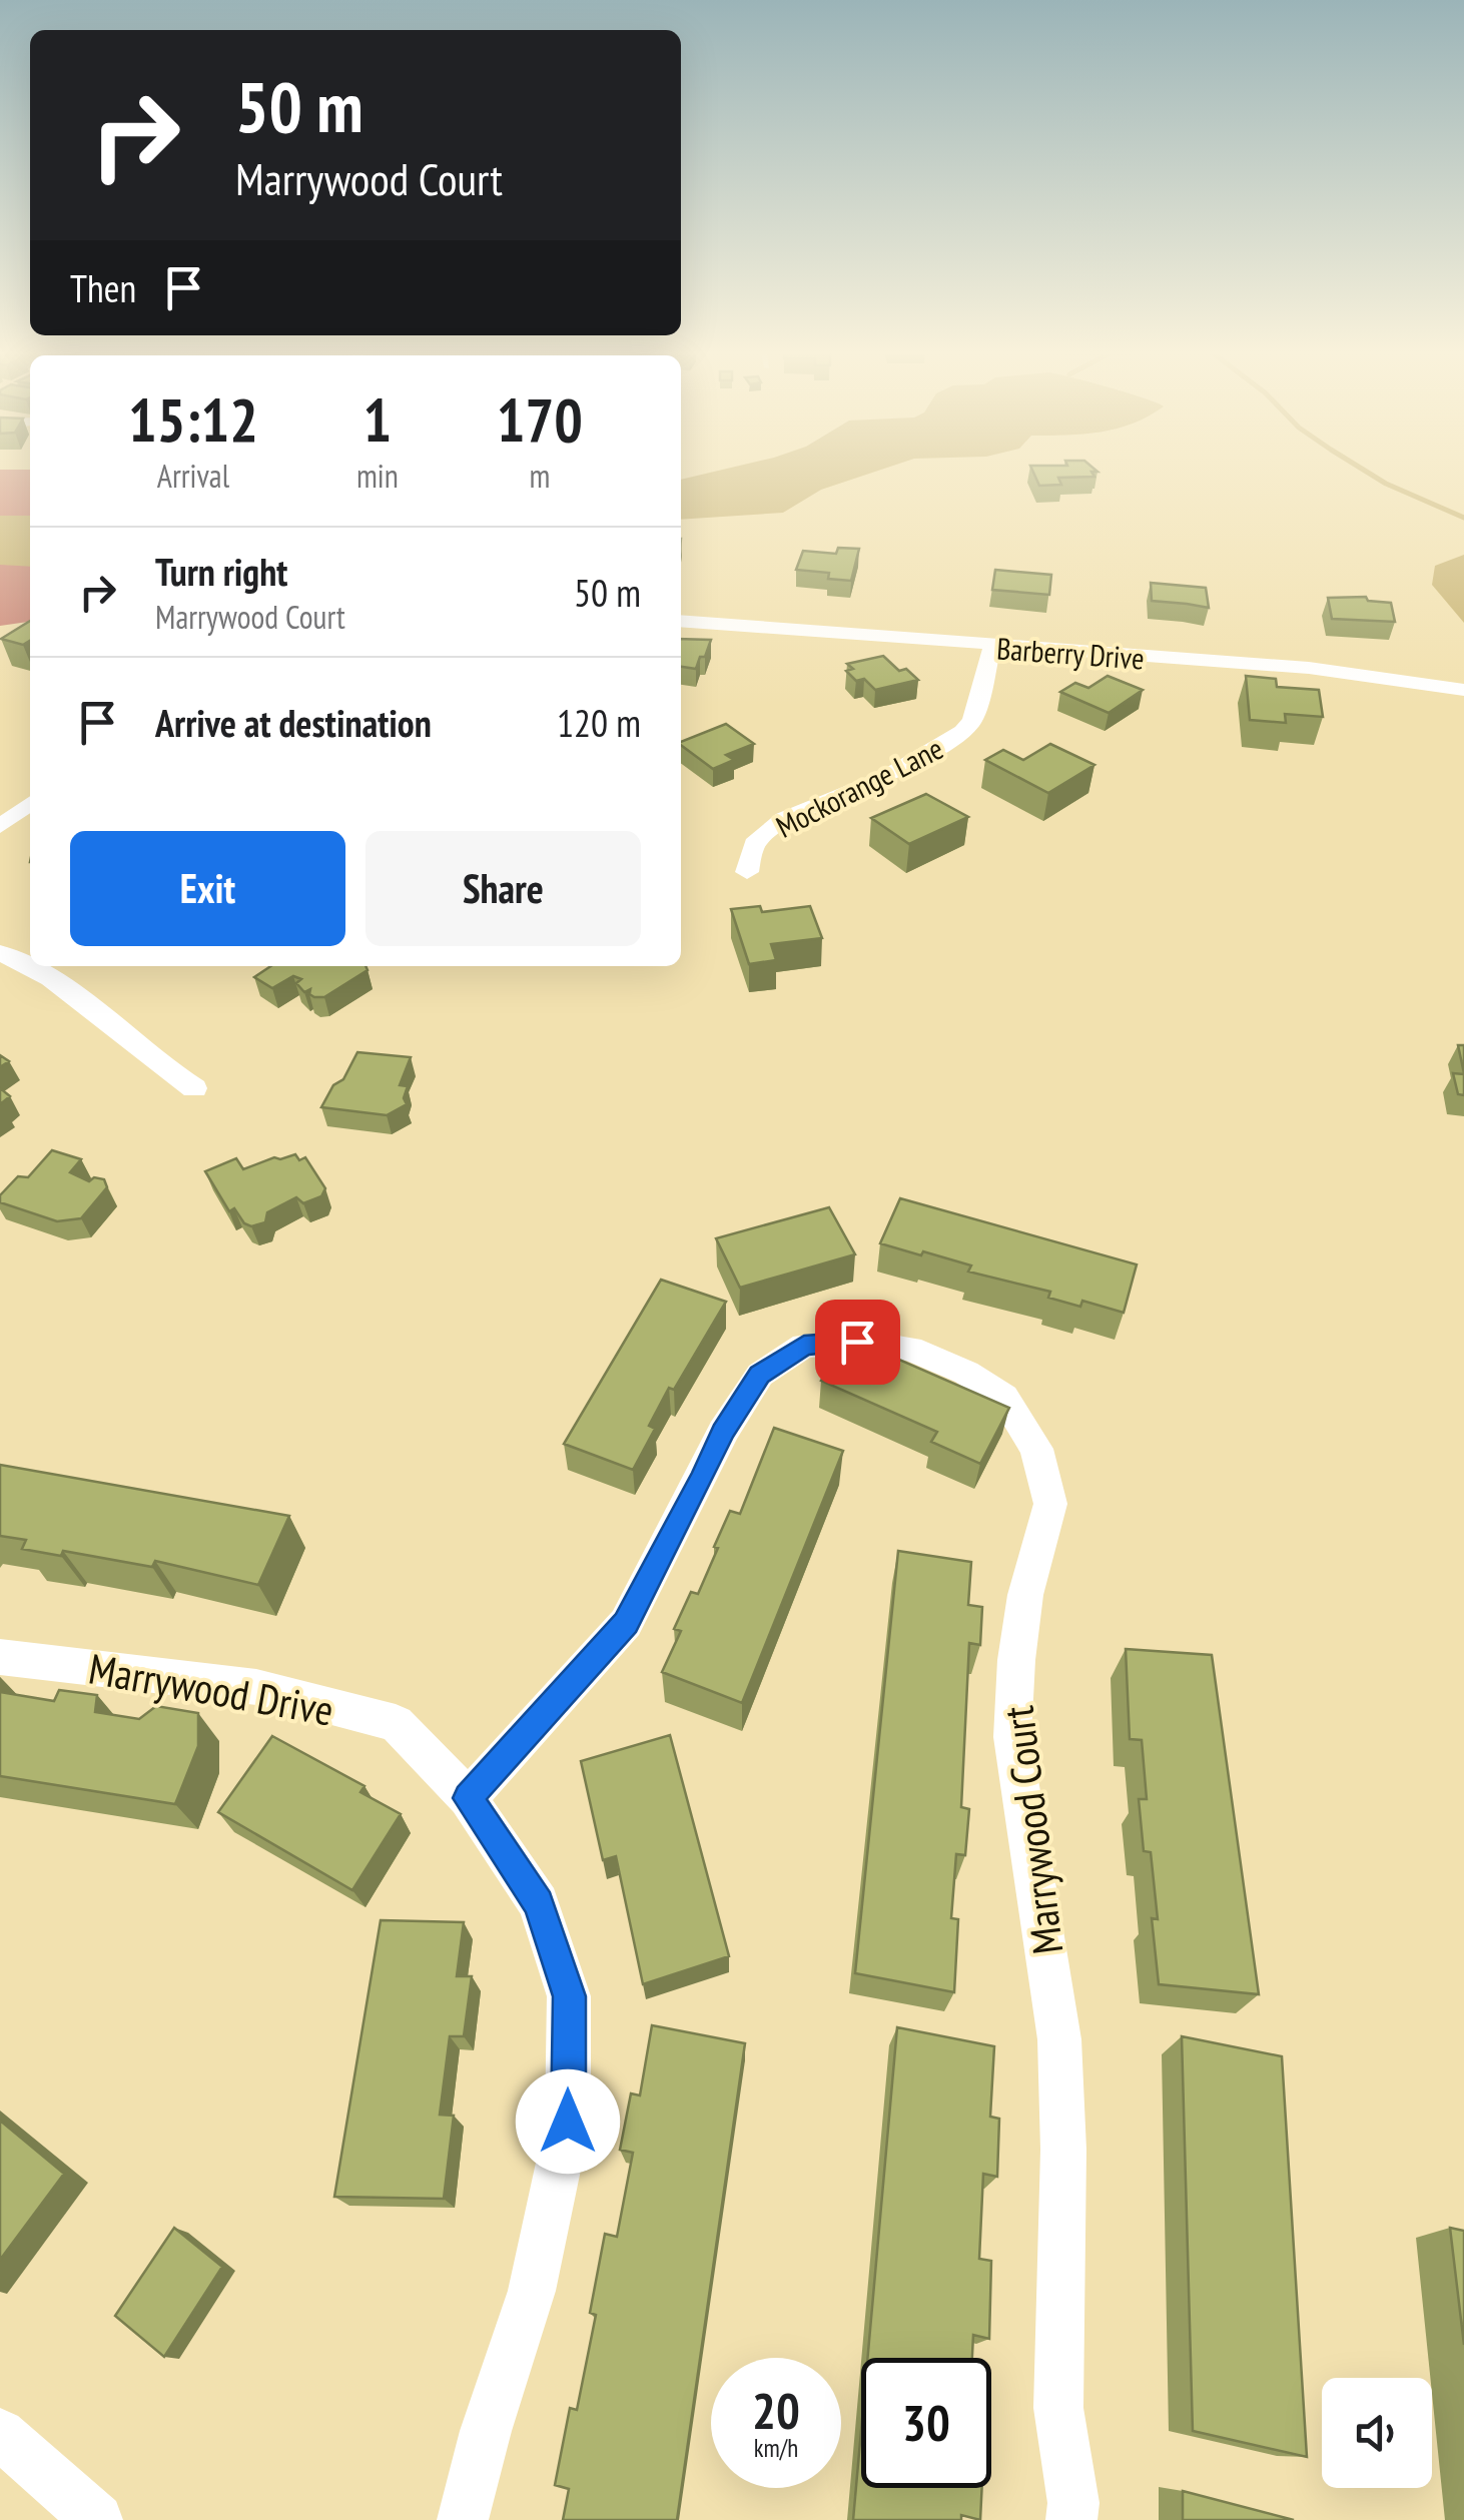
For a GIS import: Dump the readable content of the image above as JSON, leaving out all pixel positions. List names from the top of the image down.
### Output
{
  "streets": {
    "street": [
      "Barberry Drive",
      "Mockorange Lane",
      "Marrywood Drive",
      "Marrywood Court"
    ]
  },
  "crossings": [
    ["Barberry Drive", "Mockorange Lane"],
    ["Marrywood Drive", "Marrywood Court"]
  ],
  "page": {
    "turn": ["50 m", "Marrywood Court"],
    "then": "Then",
    "eta": [
      "15:12",
      "Arrival",
      "1",
      "min",
      "170",
      "m"
    ],
    "list": [
      {
        "name": "Turn right",
        "note": "Marrywood Court",
        "value": "50 m"
      },
      {
        "name": "Arrive at destination",
        "value": "120 m"
      }
    ],
    "buttons": ["Exit", "Share"],
    "speed": "20 km/h",
    "limit": "30"
  }
}
